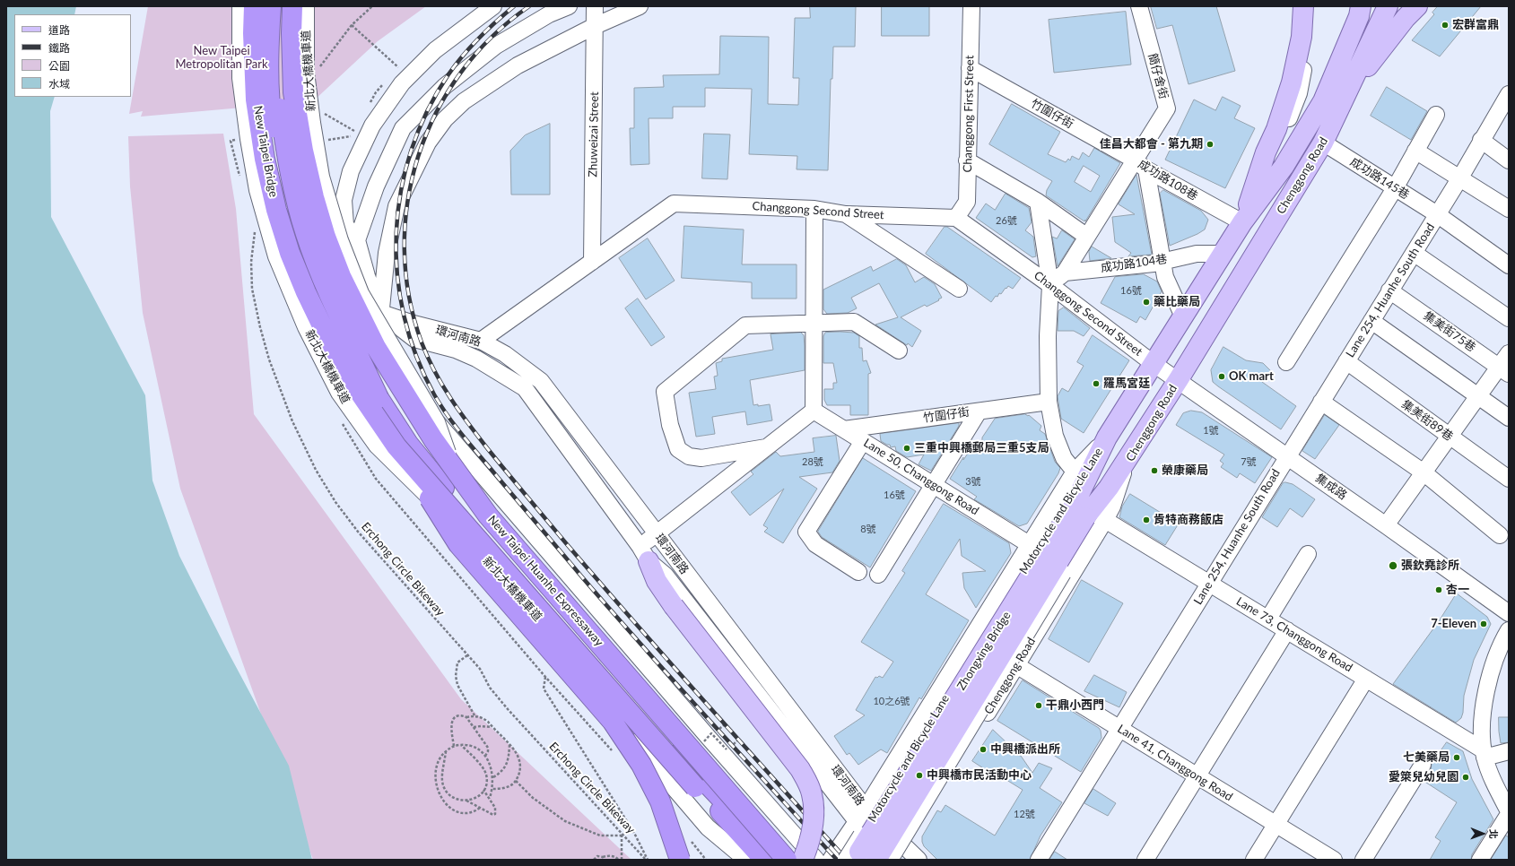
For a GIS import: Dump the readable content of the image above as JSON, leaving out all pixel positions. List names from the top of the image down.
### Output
{
  "streets": {
    "highway": ["New Taipei Bridge", "New Taipei Huanhe Expressaway"],
    "main road": ["Chenggong Road", "Zhongxing Bridge"],
    "street": [
      "新北大橋機車道",
      "簡仔舍街",
      "Changgong First Street",
      "竹圍仔街",
      "Zhuweizai Street",
      "成功路145巷",
      "成功路108巷",
      "Changgong Second Street",
      "成功路104巷",
      "Lane 254, Huanhe South Road",
      "集美街75巷",
      "環河南路",
      "集美街89巷",
      "Lane 50, Changgong Road",
      "集成路",
      "Motorcycle and Bicycle Lane",
      "Lane 73, Changgong Road",
      "Lane 41, Changgong Road"
    ],
    "path": ["Erchong Circle Bikeway"]
  },
  "crossings": [
    ["簡仔舍街", "竹圍仔街"],
    ["簡仔舍街", "成功路108巷"],
    ["Changgong First Street", "竹圍仔街"],
    ["Changgong First Street", "Changgong Second Street"],
    ["竹圍仔街", "成功路108巷"],
    ["竹圍仔街", "Lane 50, Changgong Road"],
    ["Zhuweizai Street", "Changgong Second Street"],
    ["New Taipei Bridge", "New Taipei Huanhe Expressaway"],
    ["Chenggong Road", "成功路145巷"],
    ["Chenggong Road", "環河南路"],
    ["Chenggong Road", "集成路"],
    ["Chenggong Road", "Motorcycle and Bicycle Lane"],
    ["Chenggong Road", "Lane 73, Changgong Road"],
    ["Chenggong Road", "Zhongxing Bridge"],
    ["Chenggong Road", "Lane 41, Changgong Road"],
    ["成功路145巷", "Lane 254, Huanhe South Road"],
    ["成功路108巷", "成功路104巷"],
    ["Changgong Second Street", "環河南路"],
    ["Changgong Second Street", "集成路"],
    ["Lane 254, Huanhe South Road", "集美街75巷"],
    ["Lane 254, Huanhe South Road", "集美街89巷"],
    ["Lane 254, Huanhe South Road", "集成路"],
    ["Lane 254, Huanhe South Road", "Lane 73, Changgong Road"],
    ["Lane 254, Huanhe South Road", "Lane 41, Changgong Road"],
    ["Motorcycle and Bicycle Lane", "Lane 73, Changgong Road"],
    ["Motorcycle and Bicycle Lane", "Zhongxing Bridge"],
    ["Lane 73, Changgong Road", "Zhongxing Bridge"]
  ],
  "parks": ["New Taipei Metropolitan Park"],
  "places": [
    "宏群富鼎",
    "佳昌大都會 - 第九期",
    "藥比藥局",
    "OK mart",
    "羅馬宮廷",
    "三重中興橋郵局三重5支局",
    "榮康藥局",
    "肯特商務飯店",
    "張欽堯診所",
    "杏一",
    "7-Eleven",
    "干鼎小西門",
    "中興橋派出所",
    "七美藥局",
    "中興橋市民活動中心",
    "愛箂兒幼兒園"
  ],
  "house_numbers": [
    "26號",
    "16號",
    "1號",
    "28號",
    "7號",
    "3號",
    "16號",
    "8號",
    "10之6號",
    "12號"
  ],
  "legend": [
    "道路",
    "鐵路",
    "公園",
    "水域"
  ],
  "north": "right"
}
